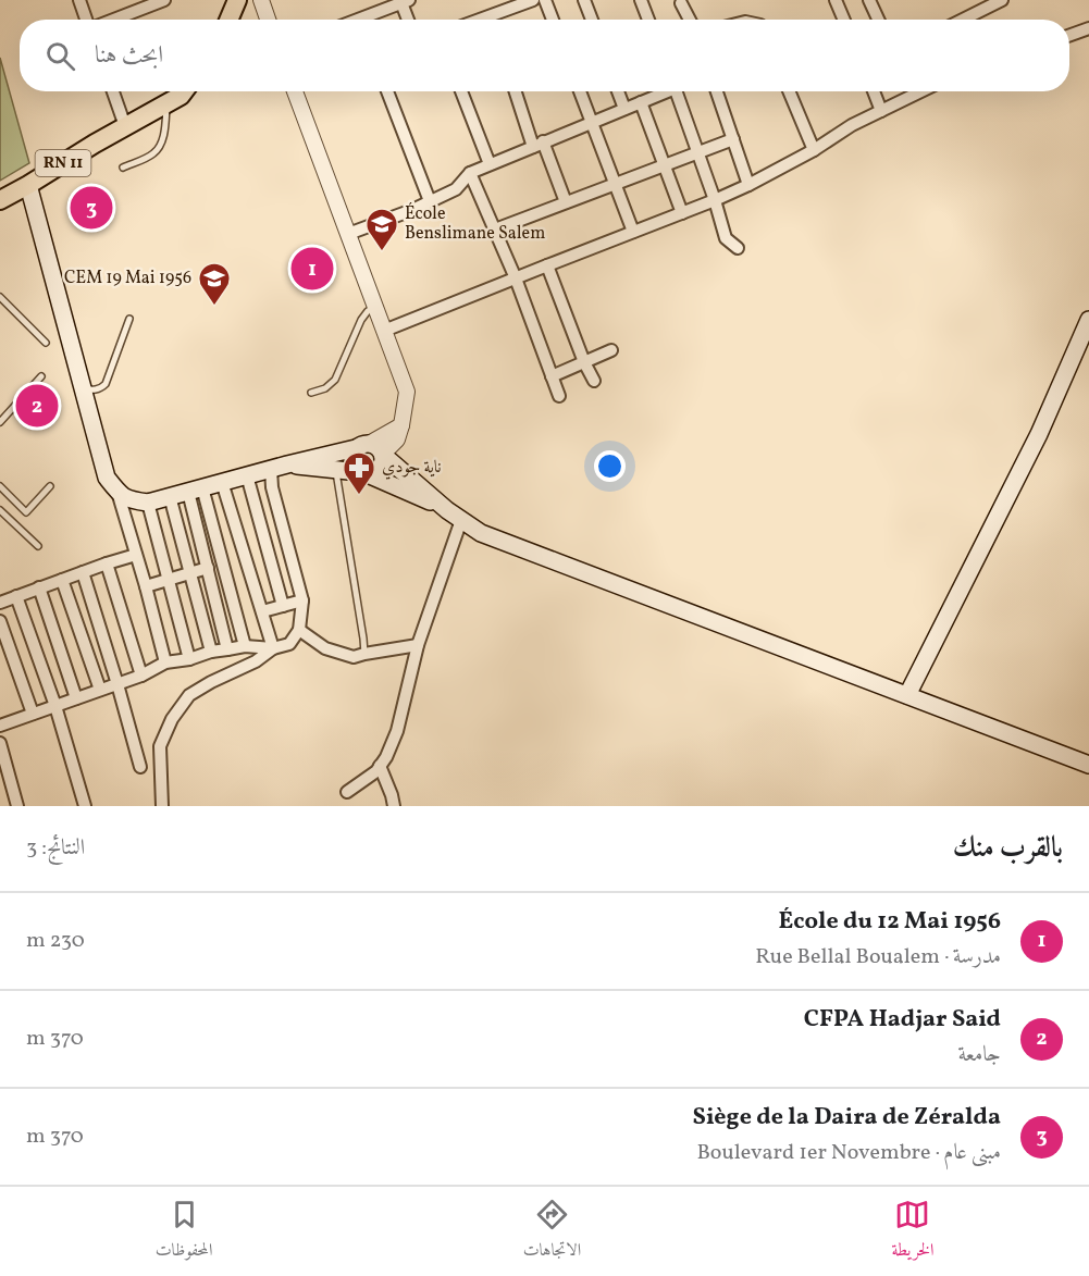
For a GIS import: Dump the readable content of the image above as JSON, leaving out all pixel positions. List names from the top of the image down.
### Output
{
  "streets": {
    "main road": ["RN 11"]
  },
  "places": {
    "school or university": ["École Benslimane Salem", "CEM 19 Mai 1956"],
    "pharmacy": ["ناية جودي"]
  },
  "page": {
    "search": "ابحث هنا",
    "pins": ["3", "1", "2"],
    "heading": ["بالقرب منك", "النتائج: 3"],
    "list": [
      {
        "mark": "1",
        "name": "École du 12 Mai 1956",
        "note": "مدرسة · Rue Bellal Boualem",
        "value": "230 m"
      },
      {
        "mark": "2",
        "name": "CFPA Hadjar Said",
        "note": "جامعة",
        "value": "370 m"
      },
      {
        "mark": "3",
        "name": "Siège de la Daira de Zéralda",
        "note": "مبنى عام · Boulevard 1er Novembre",
        "value": "370 m"
      }
    ],
    "nav": ["الخريطة", "الاتجاهات", "المحفوظات"]
  }
}
